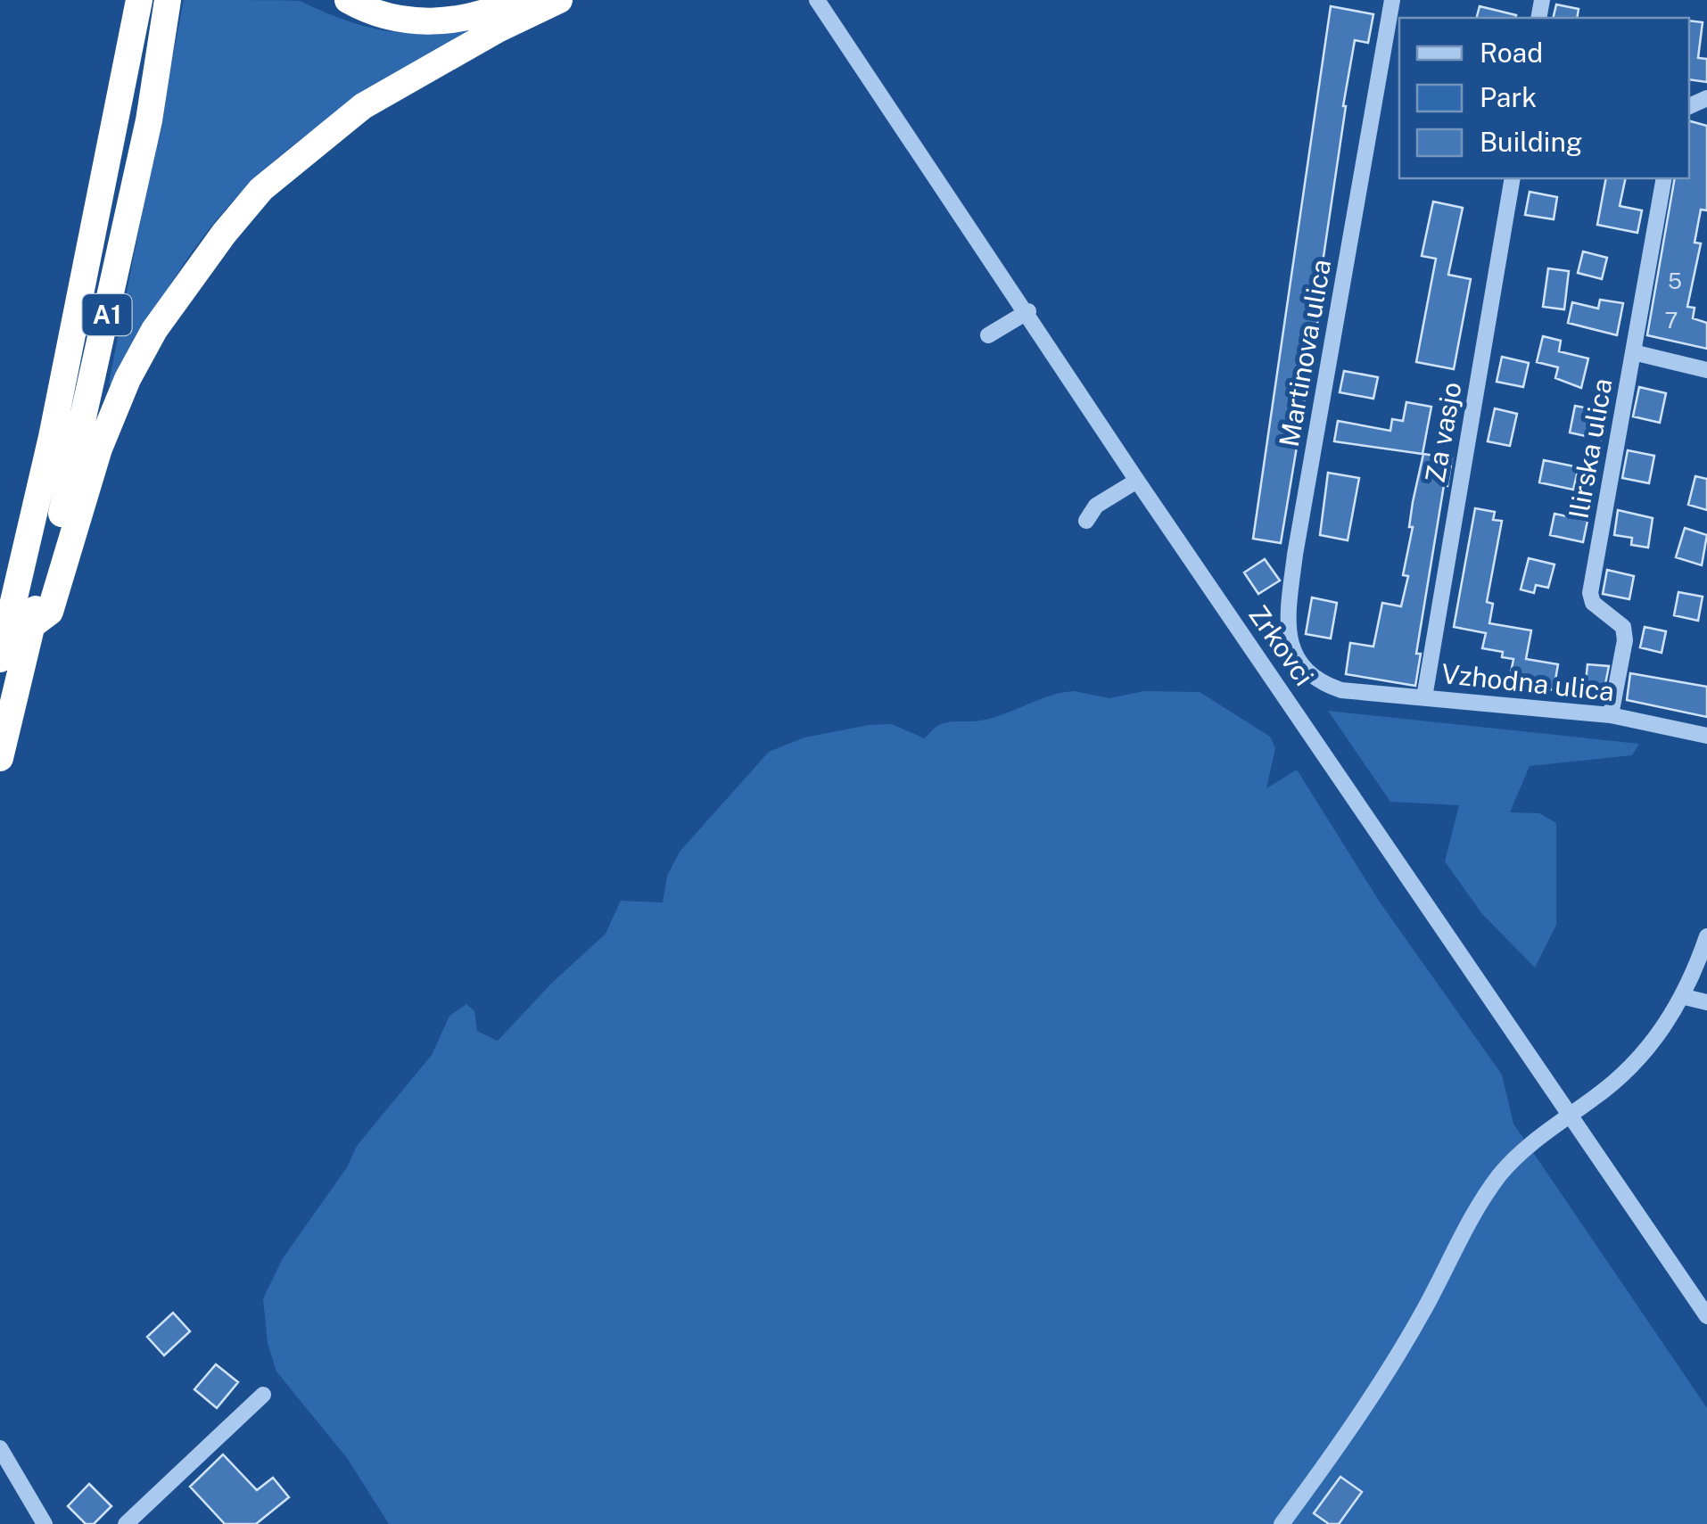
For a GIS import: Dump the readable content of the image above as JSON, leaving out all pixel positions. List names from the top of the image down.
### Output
{
  "streets": {
    "highway": ["A1"],
    "street": [
      "Martinova ulica",
      "Za vasjo",
      "Ilirska ulica",
      "Zrkovci",
      "Vzhodna ulica"
    ]
  },
  "crossings": [
    ["Martinova ulica", "Vzhodna ulica"],
    ["Za vasjo", "Vzhodna ulica"],
    ["Ilirska ulica", "Vzhodna ulica"]
  ],
  "house_numbers": ["5", "7"],
  "legend": ["Road", "Park", "Building"]
}
